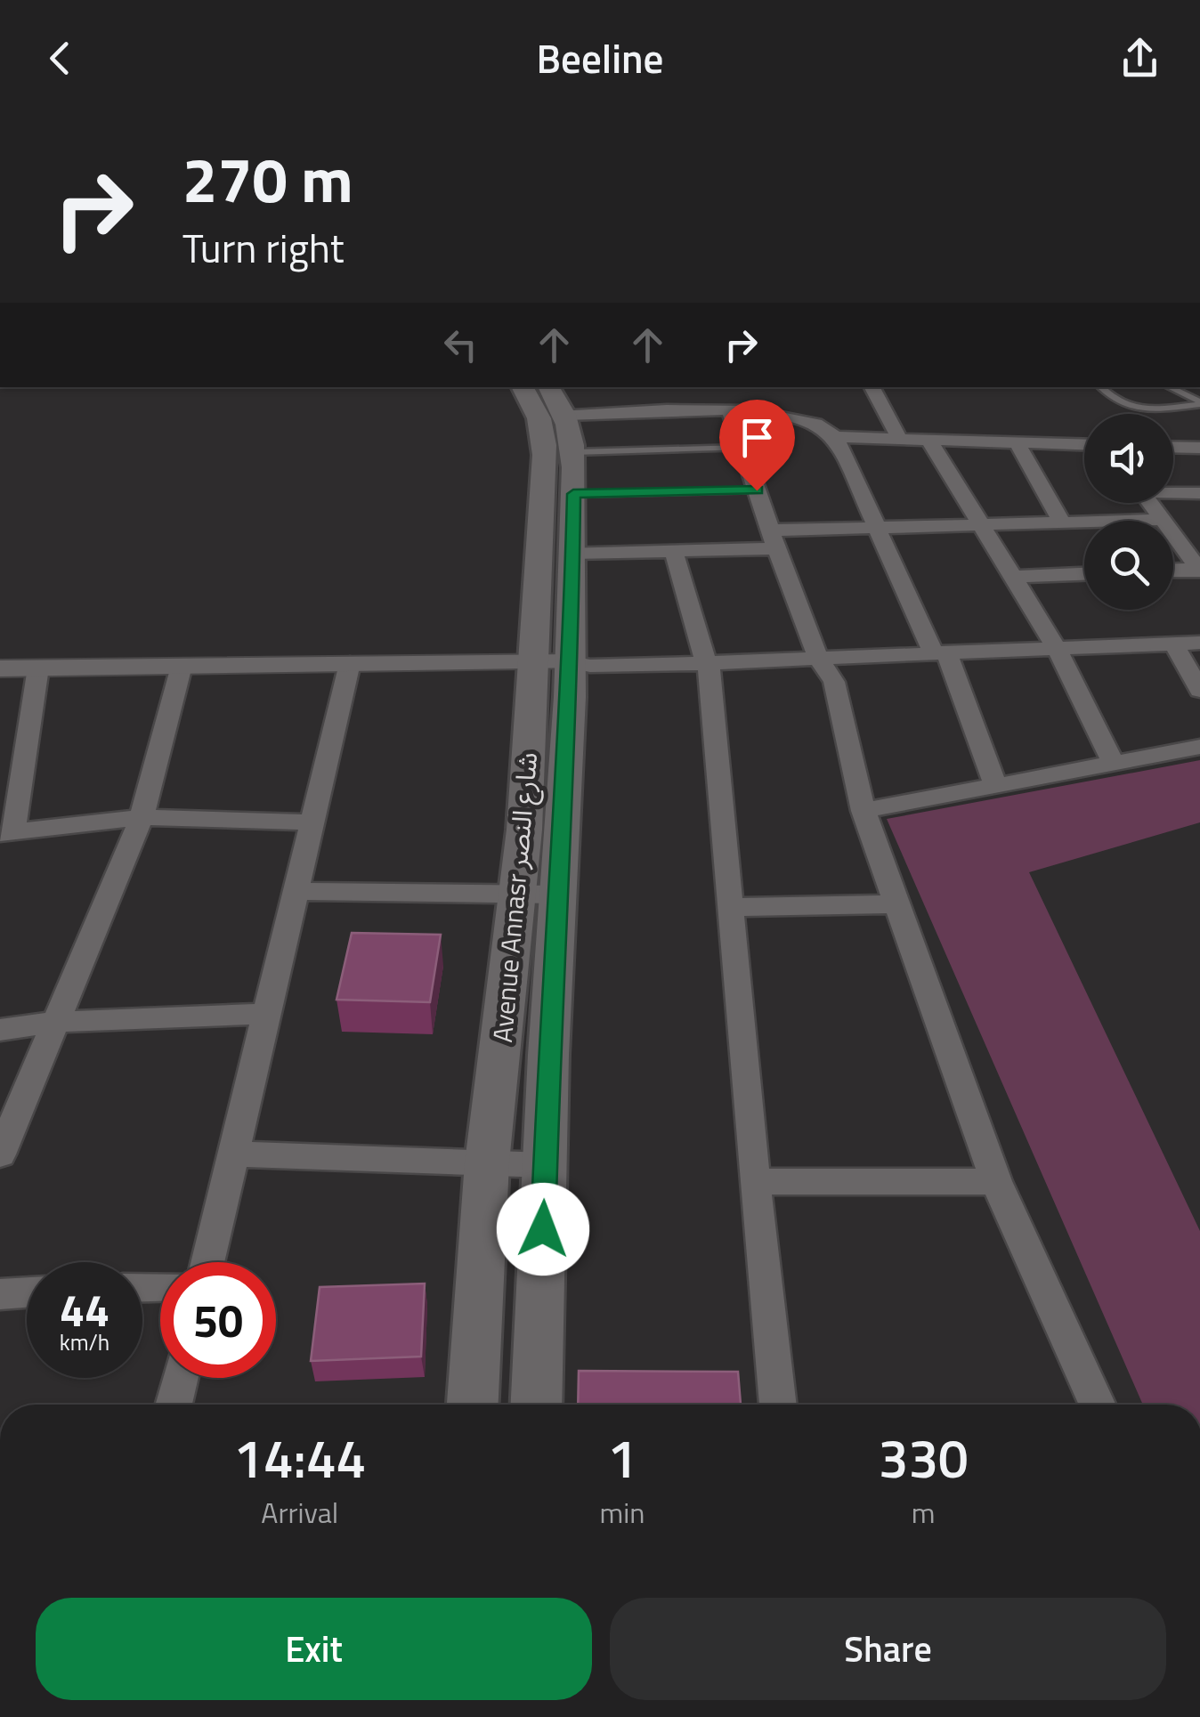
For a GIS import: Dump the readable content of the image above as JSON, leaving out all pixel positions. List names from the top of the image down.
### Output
{
  "streets": {
    "main road": ["Avenue Annasr شارع النصر"]
  },
  "page": {
    "header": "Beeline",
    "turn": ["270 m", "Turn right"],
    "speed": "44 km/h",
    "limit": "50",
    "eta": [
      "14:44",
      "Arrival",
      "1",
      "min",
      "330",
      "m"
    ],
    "buttons": ["Exit", "Share"]
  }
}
